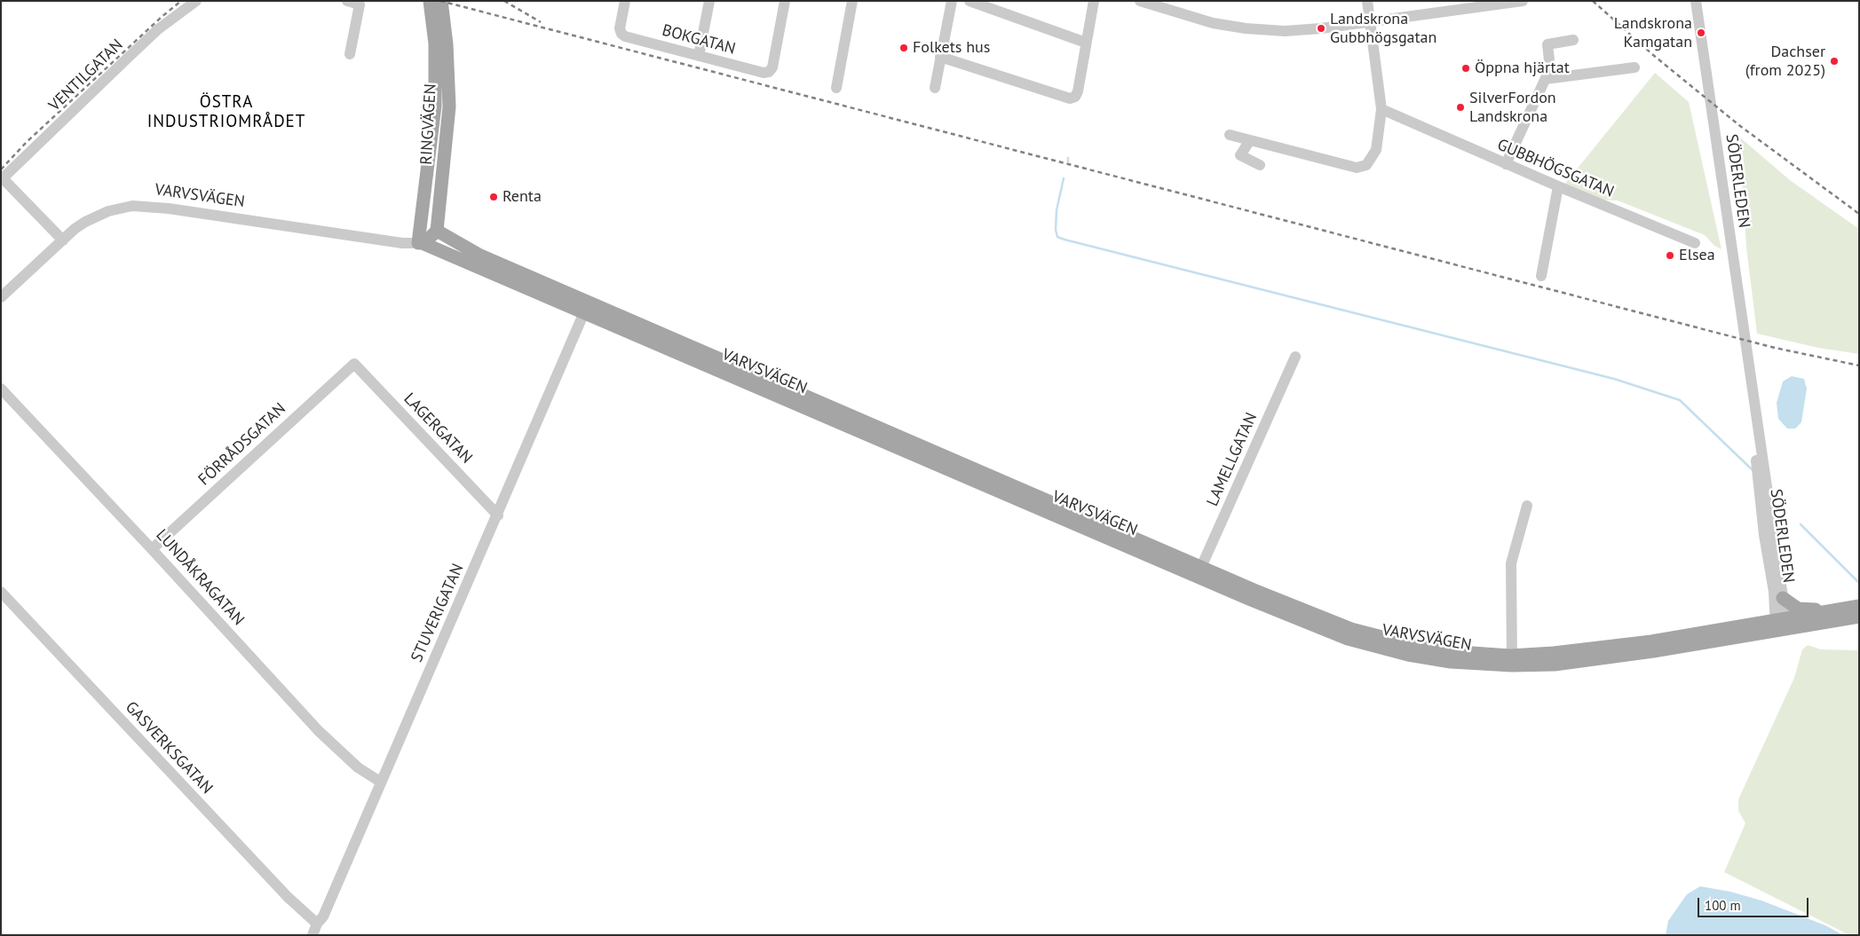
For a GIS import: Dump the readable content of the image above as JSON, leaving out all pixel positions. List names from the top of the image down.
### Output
{
  "streets": {
    "main road": ["RINGVÄGEN", "VARVSVÄGEN"],
    "street": [
      "BOKGATAN",
      "VENTILGATAN",
      "GUBBHÖGSGATAN",
      "SÖDERLEDEN",
      "LAGERGATAN",
      "FÖRRÅDSGATAN",
      "LAMELLGATAN",
      "LUNDÅKRAGATAN",
      "STUVERIGATAN",
      "GASVERKSGATAN"
    ]
  },
  "crossings": [
    ["RINGVÄGEN", "VARVSVÄGEN"],
    ["SÖDERLEDEN", "VARVSVÄGEN"],
    ["VARVSVÄGEN", "LAMELLGATAN"],
    ["VARVSVÄGEN", "STUVERIGATAN"],
    ["LAGERGATAN", "FÖRRÅDSGATAN"],
    ["LAGERGATAN", "STUVERIGATAN"],
    ["FÖRRÅDSGATAN", "LUNDÅKRAGATAN"],
    ["LUNDÅKRAGATAN", "STUVERIGATAN"],
    ["STUVERIGATAN", "GASVERKSGATAN"]
  ],
  "districts": ["ÖSTRA INDUSTRIOMRÅDET"],
  "places": [
    "Landskrona Gubbhögsgatan",
    "Landskrona Kamgatan",
    "Folkets hus",
    "Dachser (from 2025)",
    "Öppna hjärtat",
    "SilverFordon Landskrona",
    "Renta",
    "Elsea"
  ],
  "scale_bar": "100 m"
}
